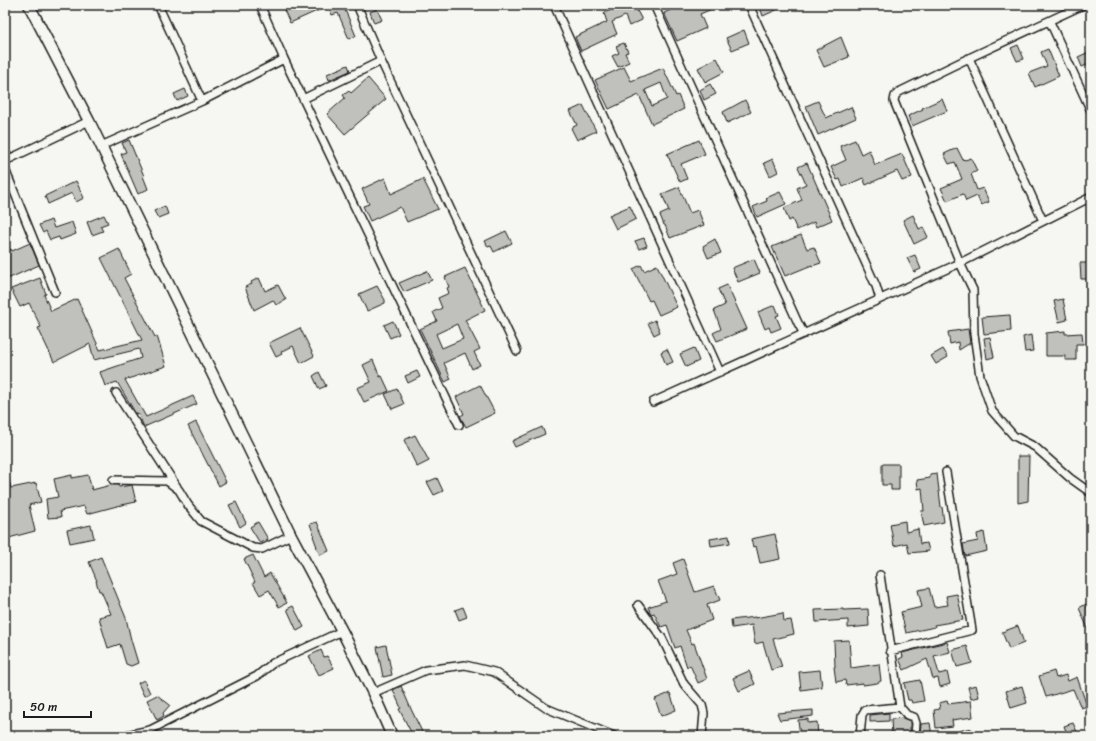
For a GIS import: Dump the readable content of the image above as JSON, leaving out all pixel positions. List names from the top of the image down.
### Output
{
  "scale_bar": "50 m"
}
